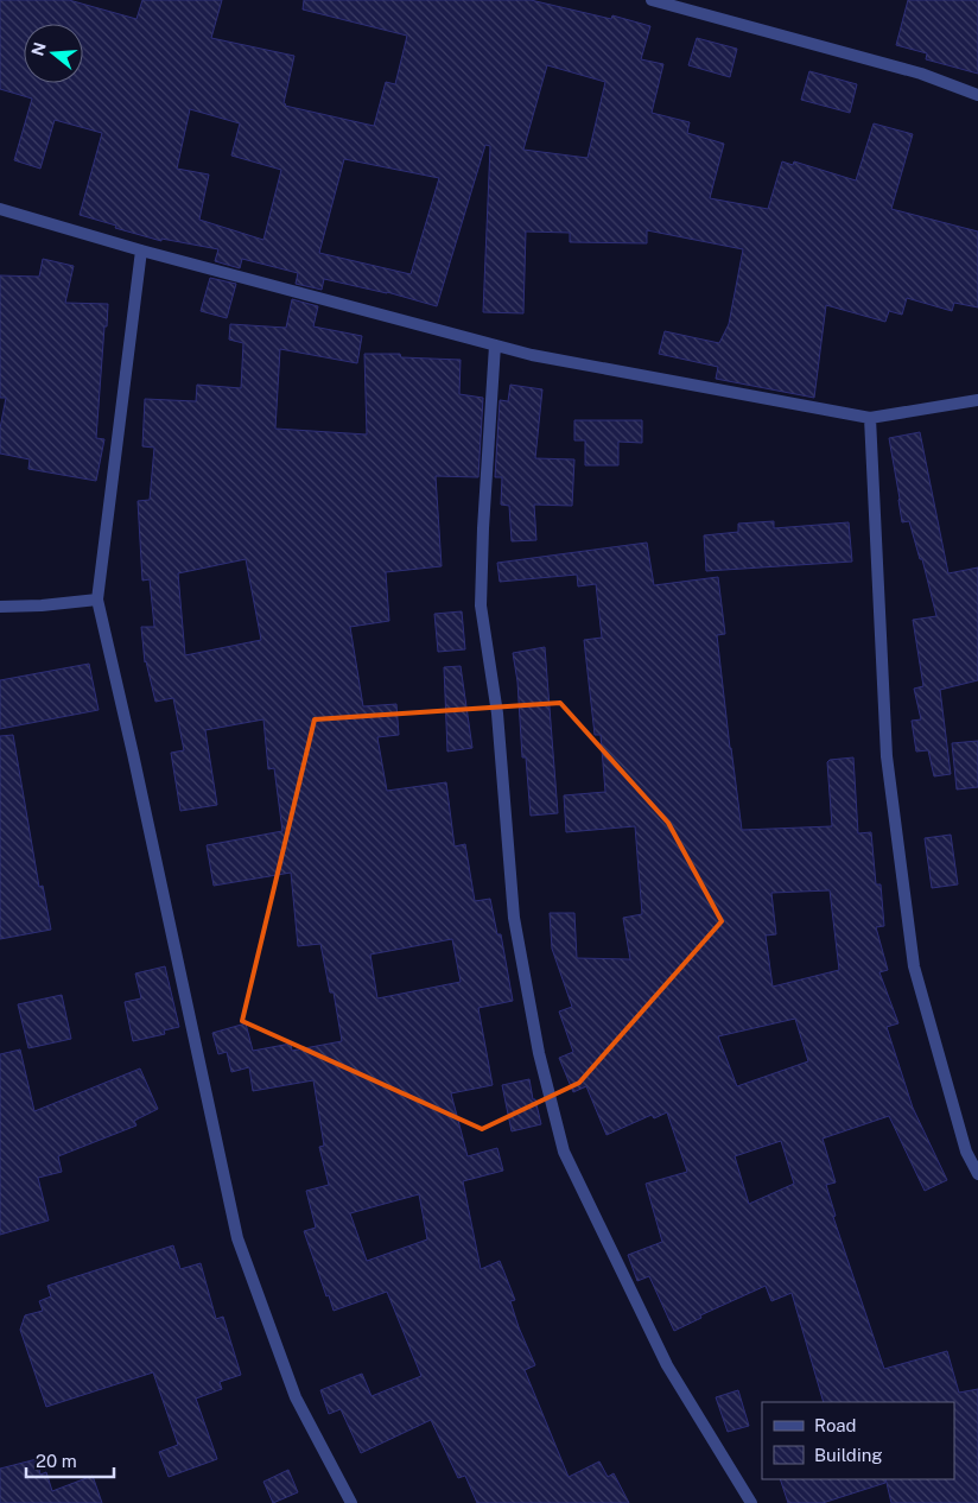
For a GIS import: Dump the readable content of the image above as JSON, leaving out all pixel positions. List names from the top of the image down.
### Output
{
  "legend": ["Road", "Building"],
  "scale_bar": "20 m",
  "north": "left"
}
